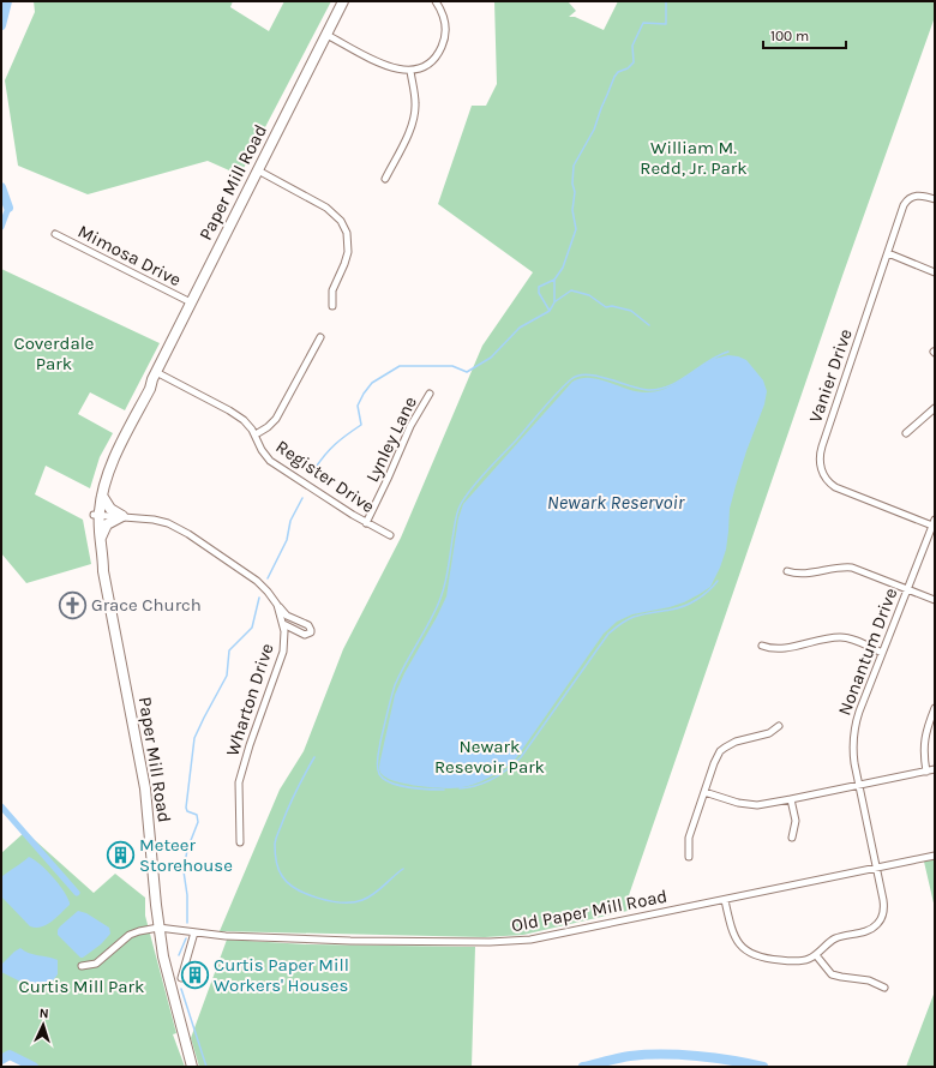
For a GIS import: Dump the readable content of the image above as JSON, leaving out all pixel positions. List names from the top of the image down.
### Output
{
  "streets": {
    "main road": ["Paper Mill Road"],
    "street": [
      "Mimosa Drive",
      "Vanier Drive",
      "Lynley Lane",
      "Register Drive",
      "Nonantum Drive",
      "Wharton Drive",
      "Old Paper Mill Road"
    ]
  },
  "crossings": [
    ["Paper Mill Road", "Mimosa Drive"],
    ["Paper Mill Road", "Register Drive"],
    ["Paper Mill Road", "Wharton Drive"],
    ["Paper Mill Road", "Old Paper Mill Road"],
    ["Vanier Drive", "Nonantum Drive"],
    ["Lynley Lane", "Register Drive"],
    ["Nonantum Drive", "Old Paper Mill Road"]
  ],
  "water": ["Newark Reservoir"],
  "parks": [
    "William M. Redd, Jr. Park",
    "Coverdale Park",
    "Newark Resevoir Park",
    "Curtis Mill Park"
  ],
  "places": {
    "church": ["Grace Church"],
    "building": ["Meteer Storehouse", "Curtis Paper Mill Workers' Houses"]
  },
  "scale_bar": "100 m",
  "north": "top"
}
